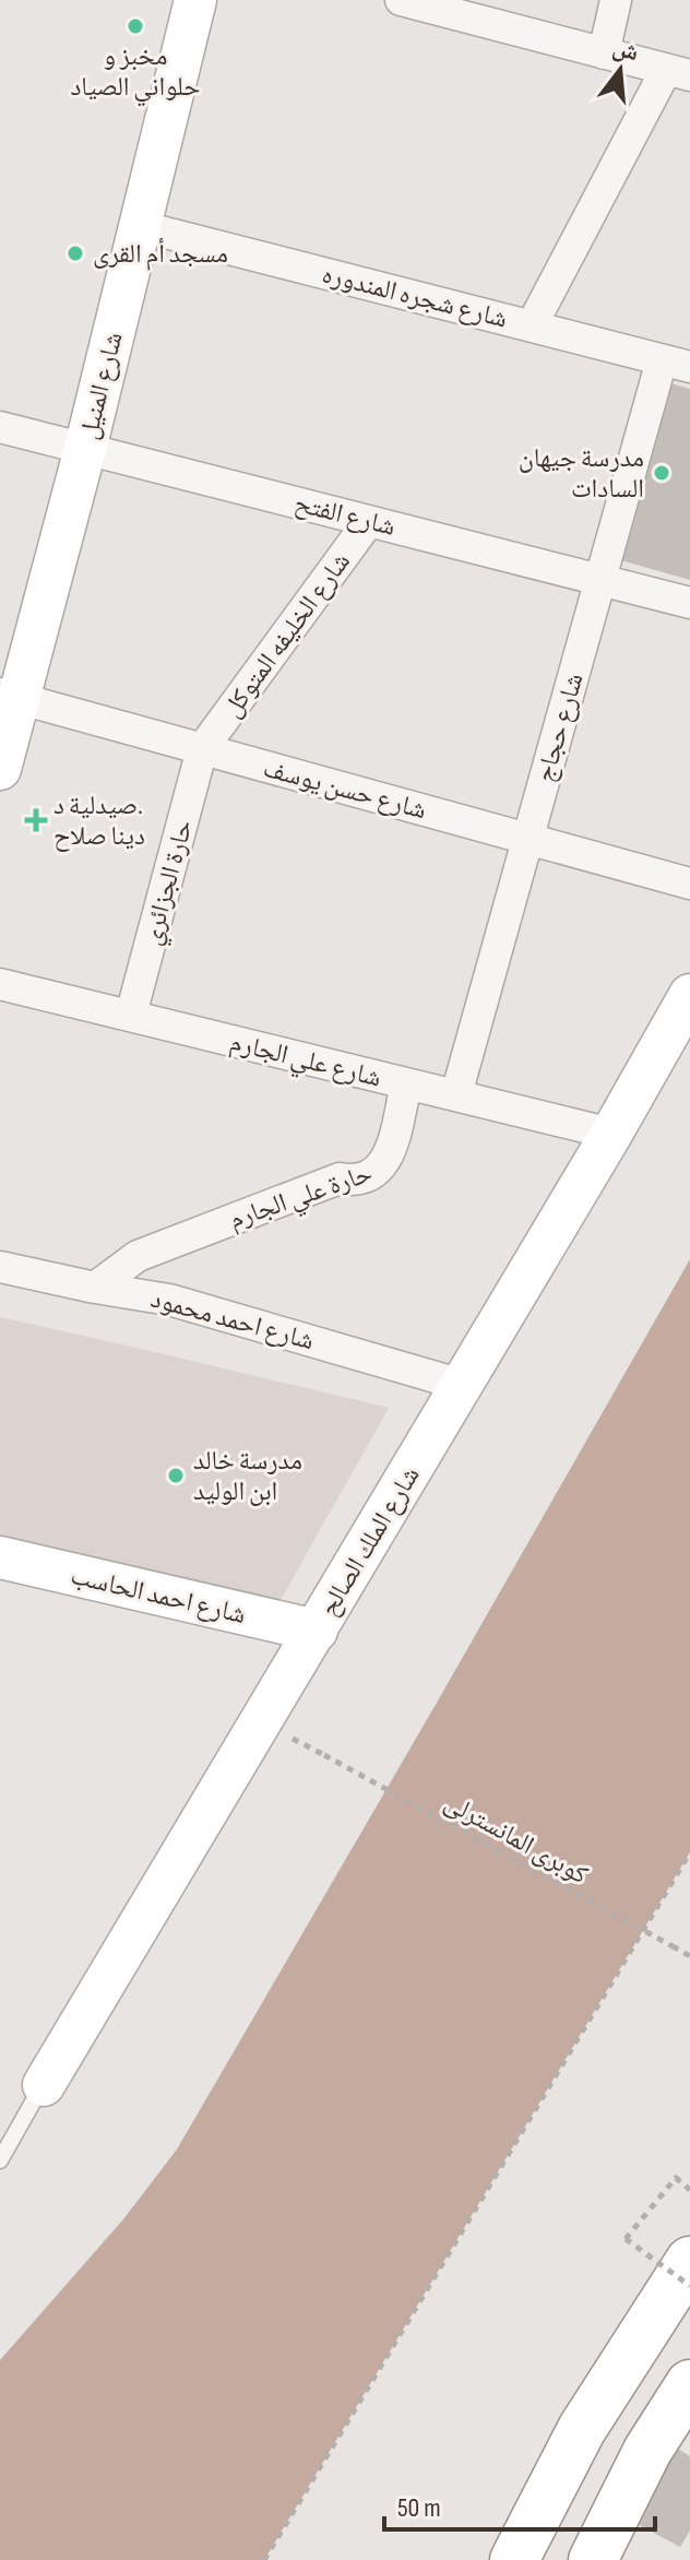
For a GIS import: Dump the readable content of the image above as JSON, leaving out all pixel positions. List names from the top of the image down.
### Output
{
  "streets": {
    "street": [
      "شارع شجره المندوره",
      "شارع المنيل",
      "شارع الفتح",
      "شارع الخليفه المتوكل",
      "شارع حجاج",
      "شارع حسن يوسف",
      "حارة الجزائري",
      "شارع علي الجارم",
      "حارة علي الجارم",
      "شارع احمد محمود",
      "شارع الملك الصالح",
      "شارع احمد الحاسب"
    ],
    "path": ["كوبرى المانسترلى"]
  },
  "crossings": [
    ["شارع شجره المندوره", "شارع المنيل"],
    ["شارع شجره المندوره", "شارع حجاج"],
    ["شارع المنيل", "شارع الفتح"],
    ["شارع المنيل", "شارع حسن يوسف"],
    ["شارع الفتح", "شارع الخليفه المتوكل"],
    ["شارع الفتح", "شارع حجاج"],
    ["شارع الخليفه المتوكل", "شارع حسن يوسف"],
    ["شارع الخليفه المتوكل", "حارة الجزائري"],
    ["شارع حجاج", "شارع حسن يوسف"],
    ["شارع حجاج", "شارع علي الجارم"],
    ["شارع حسن يوسف", "حارة الجزائري"],
    ["حارة الجزائري", "شارع علي الجارم"],
    ["شارع علي الجارم", "حارة علي الجارم"],
    ["شارع علي الجارم", "شارع الملك الصالح"],
    ["حارة علي الجارم", "شارع احمد محمود"],
    ["شارع احمد محمود", "شارع الملك الصالح"],
    ["شارع الملك الصالح", "شارع احمد الحاسب"]
  ],
  "places": {
    "other": [
      "مخبز و حلواني الصياد",
      "مسجد أم القرى",
      "مدرسة جيهان السادات",
      "مدرسة خالد ابن الوليد"
    ],
    "health": ["صيدلية د. دينا صلاح"]
  },
  "scale_bar": "50 m",
  "north": "top"
}
